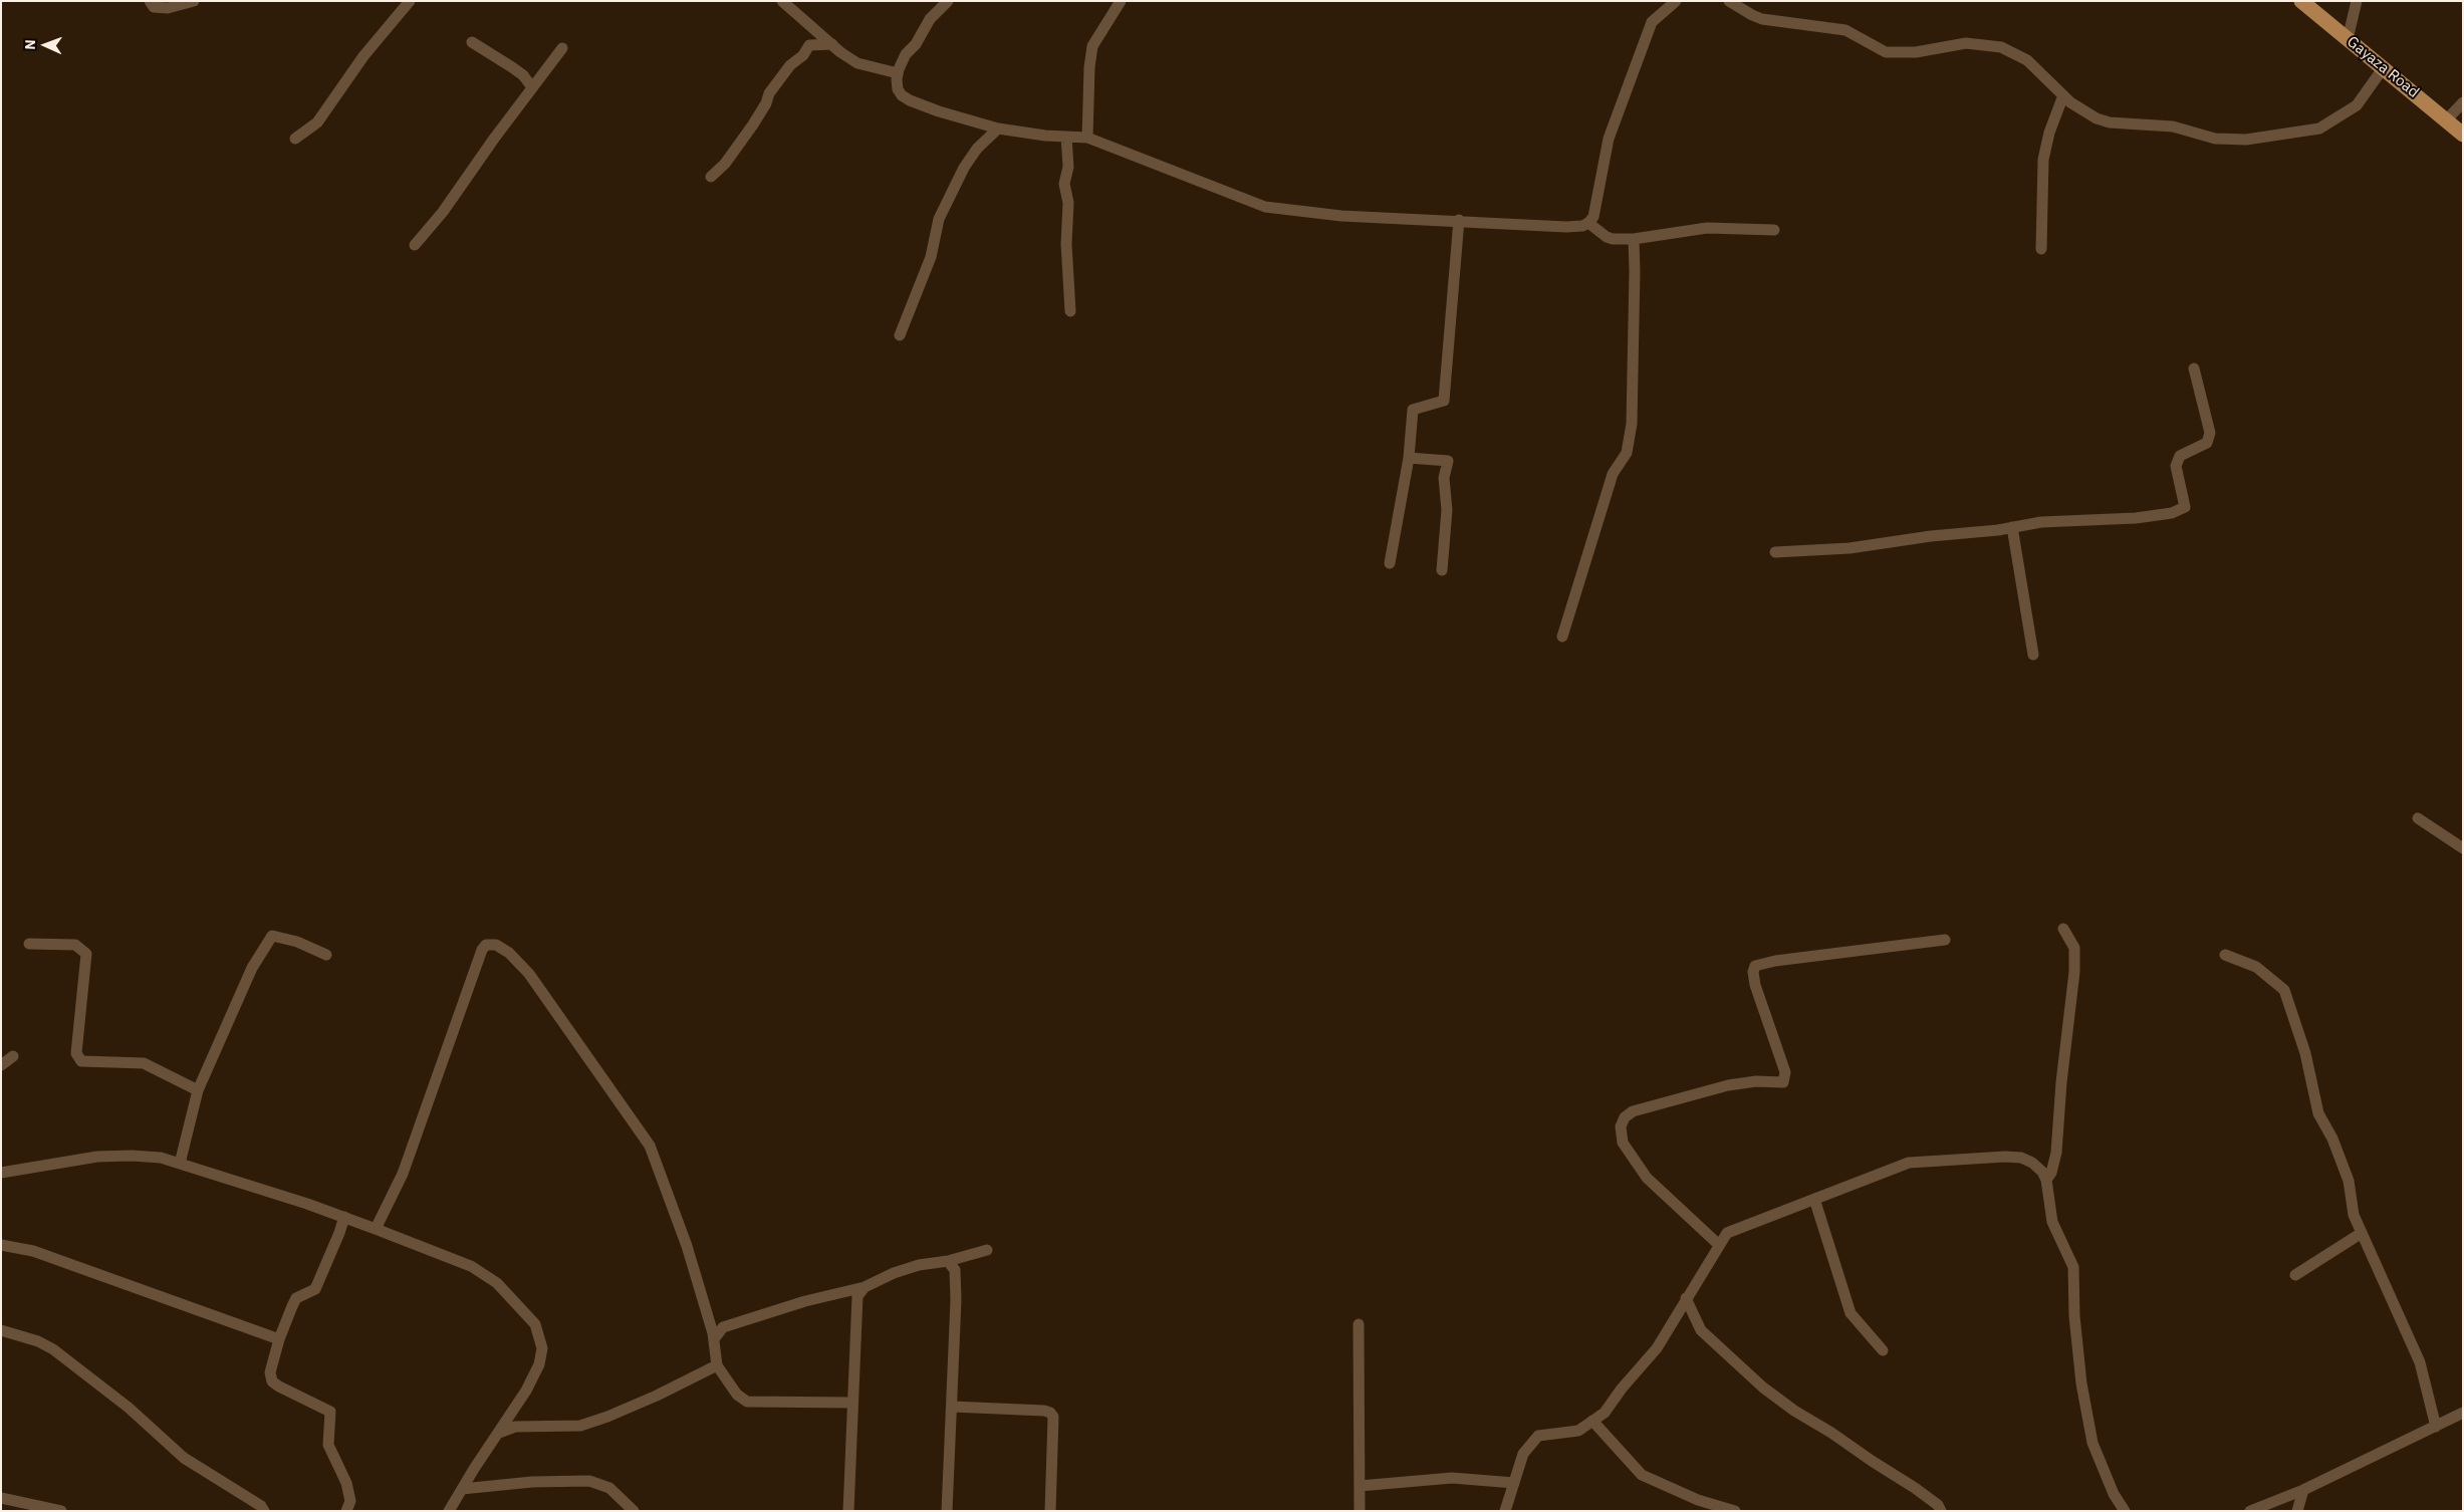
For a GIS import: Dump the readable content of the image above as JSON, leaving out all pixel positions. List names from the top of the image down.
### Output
{
  "streets": {
    "main road": ["Gayaza Road"]
  },
  "north": "left"
}
